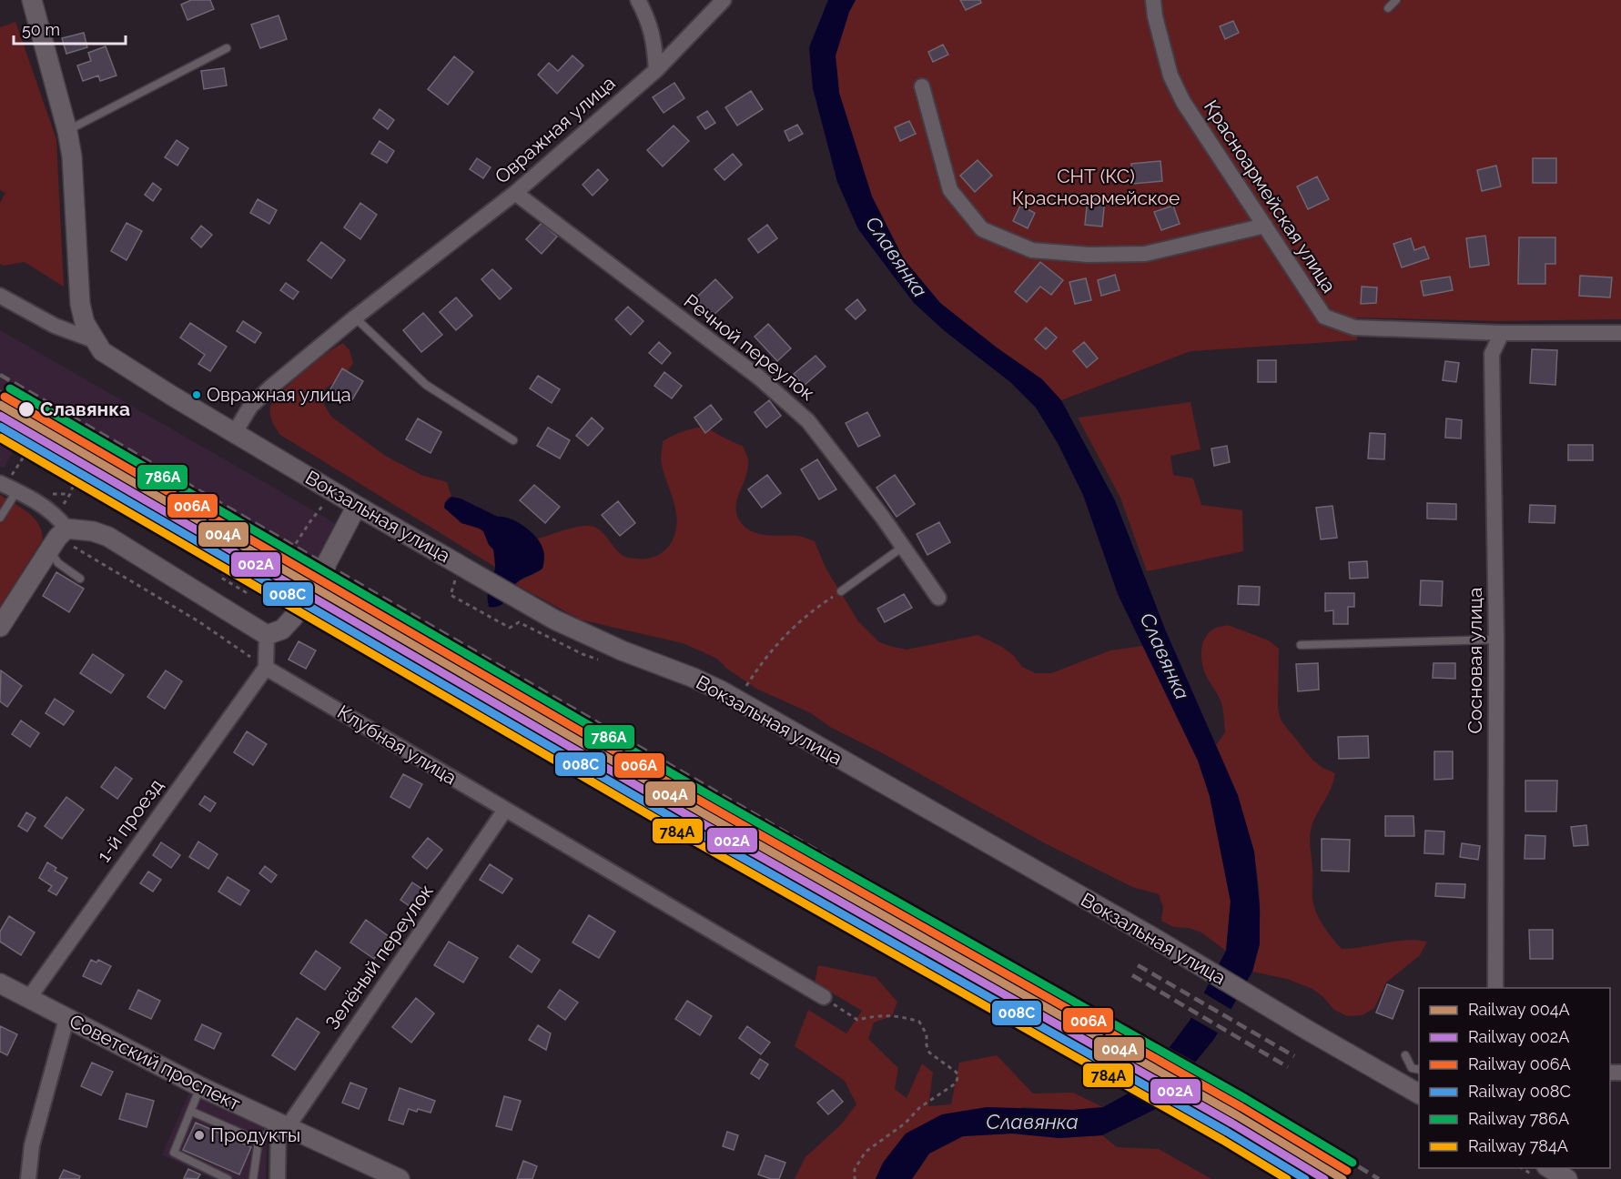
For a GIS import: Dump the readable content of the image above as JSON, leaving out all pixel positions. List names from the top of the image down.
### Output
{
  "streets": {
    "street": [
      "Овражная улица",
      "Красноармейская улица",
      "Речной переулок",
      "Вокзальная улица",
      "Сосновая улица",
      "Клубная улица",
      "1-й проезд",
      "Зелёный переулок",
      "Советский проспект"
    ]
  },
  "crossings": [
    ["Овражная улица", "Речной переулок"],
    ["Овражная улица", "Вокзальная улица"],
    ["Красноармейская улица", "Сосновая улица"],
    ["Клубная улица", "1-й проезд"],
    ["Клубная улица", "Зелёный переулок"],
    ["1-й проезд", "Советский проспект"],
    ["Зелёный переулок", "Советский проспект"]
  ],
  "water": ["Славянка"],
  "parks": ["СНТ (КС) Красноармейское"],
  "places": ["Овражная улица", "Славянка", "Продукты"],
  "lines": [
    "rail line 786А",
    "rail line 006А",
    "rail line 004А",
    "rail line 002А",
    "rail line 008С",
    "rail line 784А"
  ],
  "legend": [
    "Railway 004А",
    "Railway 002А",
    "Railway 006А",
    "Railway 008С",
    "Railway 786А",
    "Railway 784А"
  ],
  "scale_bar": "50 m"
}
